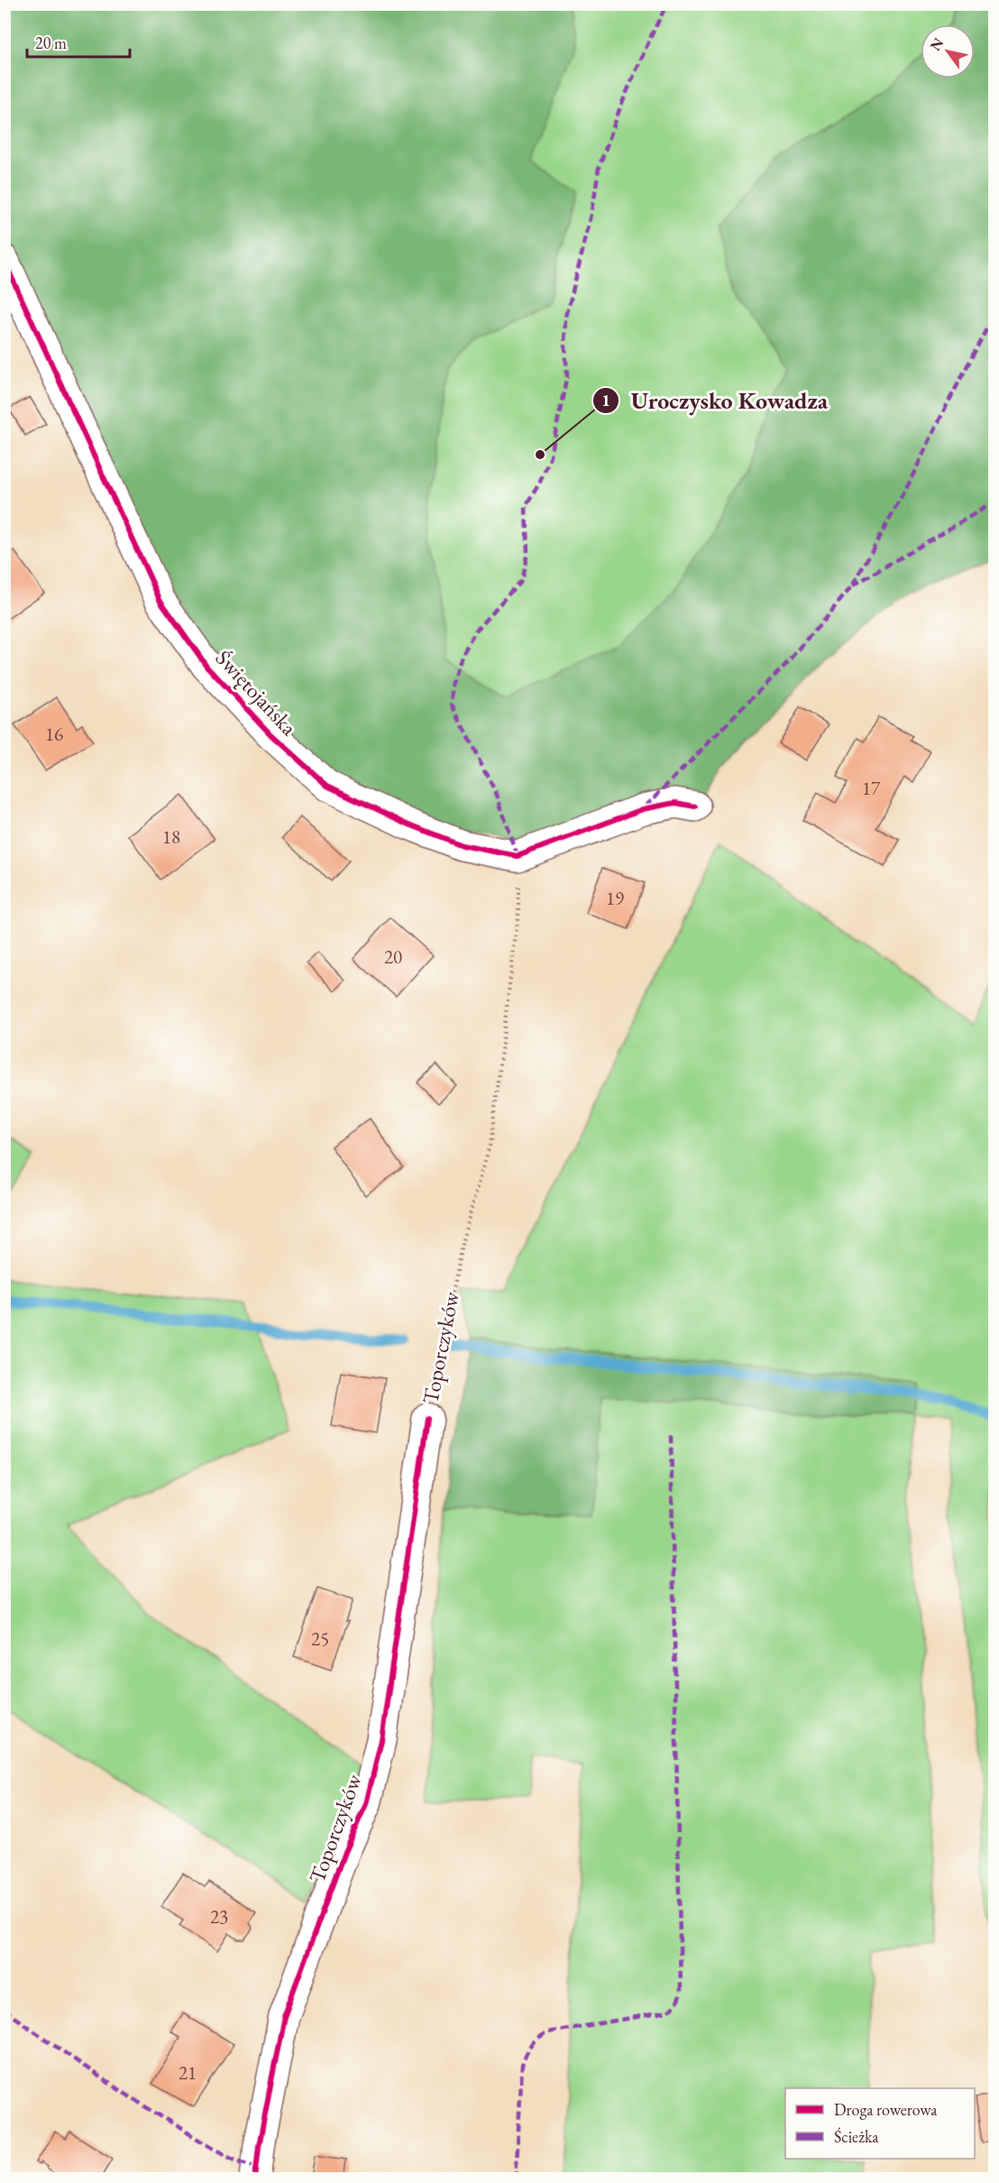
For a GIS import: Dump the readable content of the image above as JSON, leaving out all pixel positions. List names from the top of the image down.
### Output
{
  "streets": {
    "street": ["Świętojańska", "Toporczyków"]
  },
  "crossings": [
    ["Świętojańska", "Toporczyków"]
  ],
  "places": ["Uroczysko Kowadza"],
  "house_numbers": [
    "16",
    "17",
    "18",
    "19",
    "20",
    "25",
    "23",
    "21"
  ],
  "legend": ["Droga rowerowa", "Ścieżka"],
  "scale_bar": "20 m",
  "north": "top left"
}
